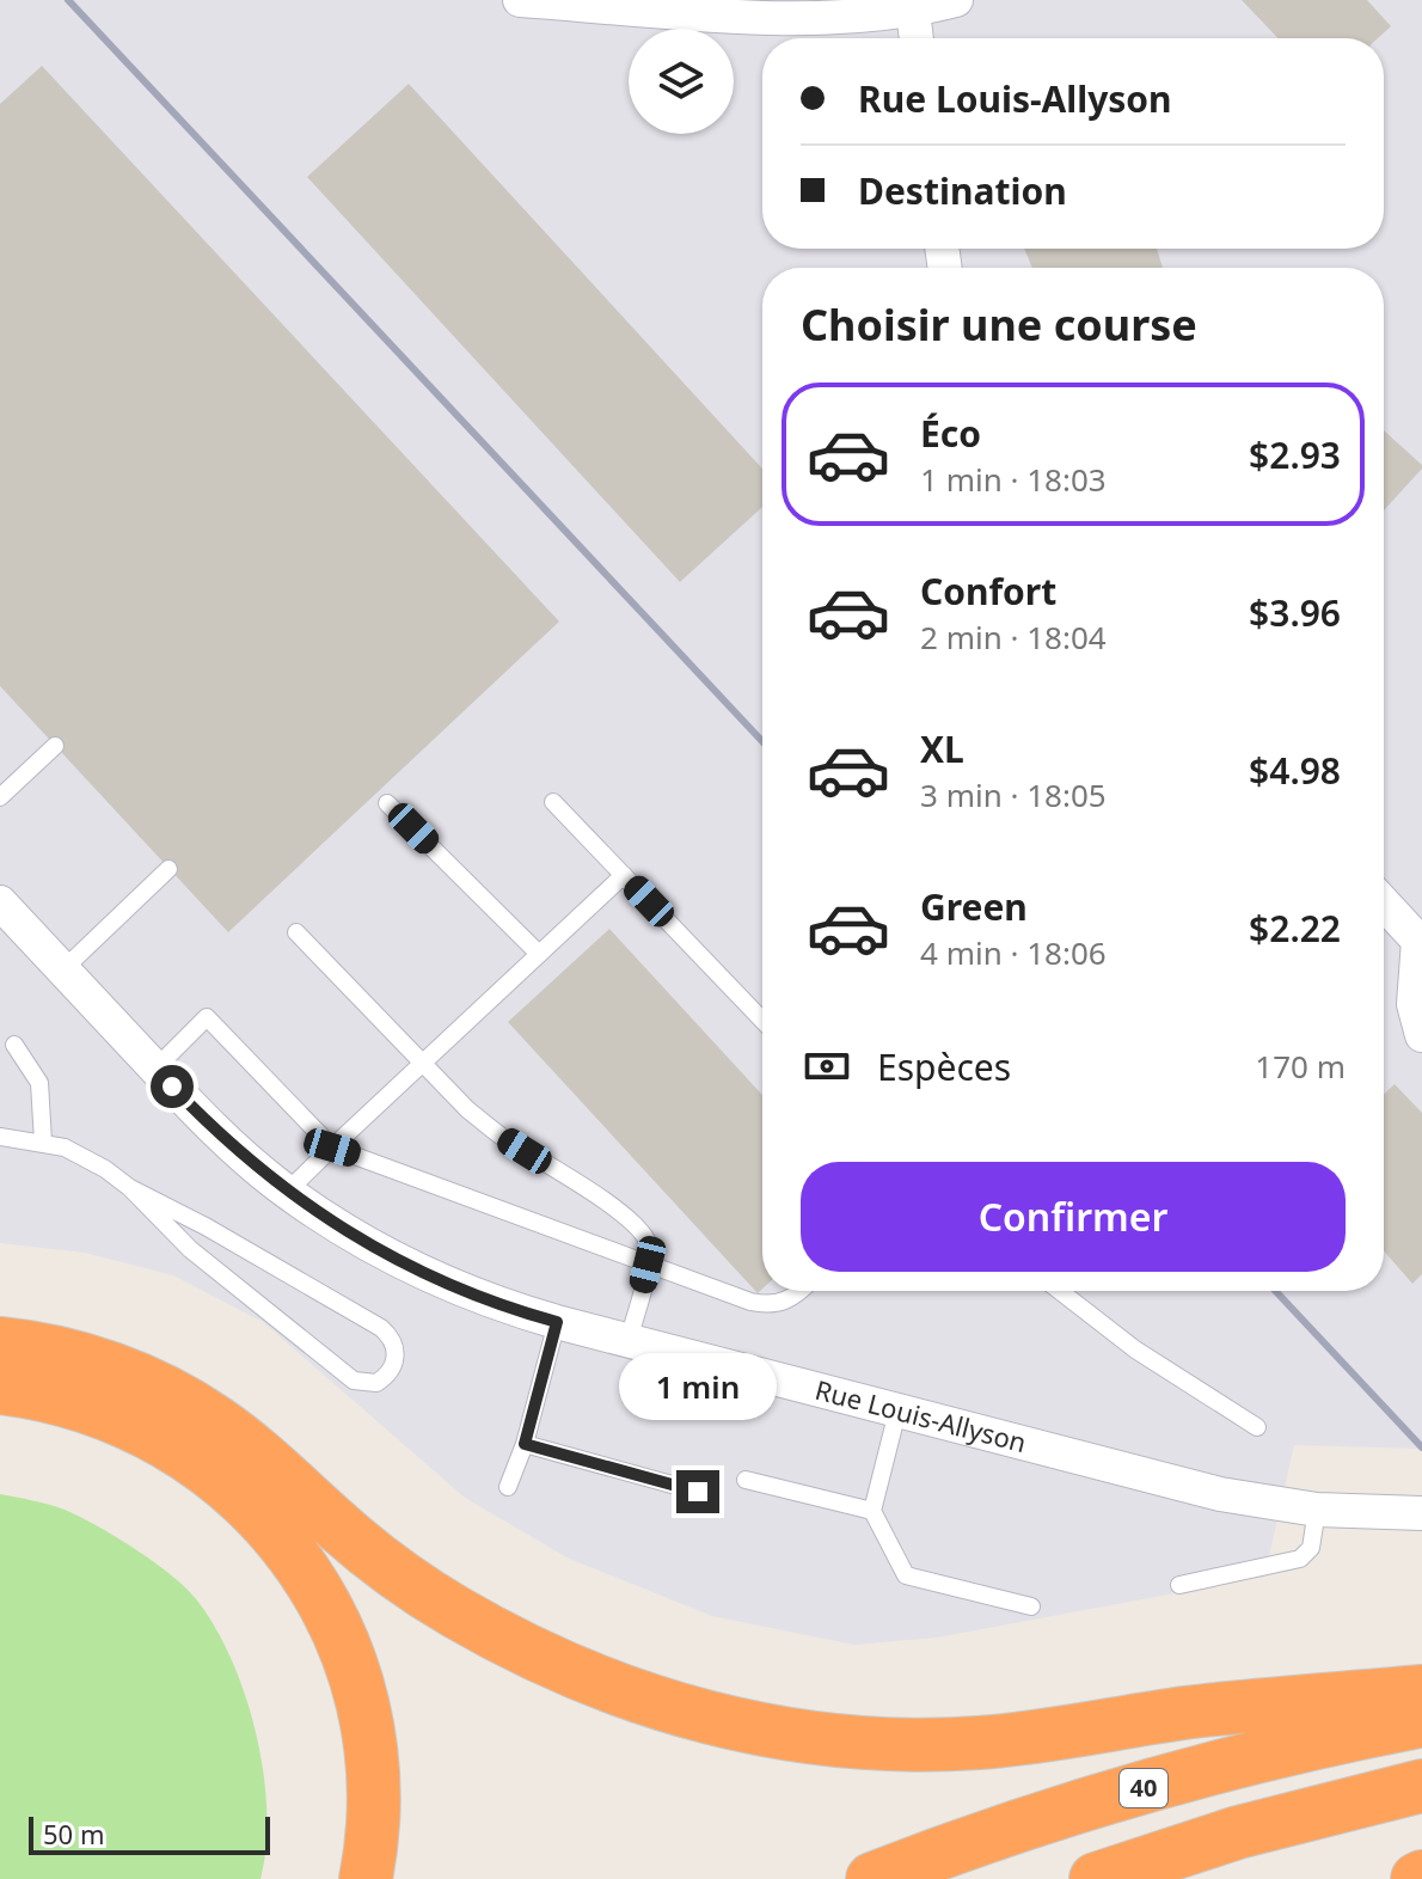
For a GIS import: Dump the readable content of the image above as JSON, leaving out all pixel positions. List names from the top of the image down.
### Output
{
  "streets": {
    "highway": ["40"],
    "street": ["Rue Louis-Allyson"]
  },
  "scale_bar": "50 m",
  "page": {
    "banner": ["Rue Louis-Allyson", "Destination"],
    "heading": "Choisir une course",
    "list": [
      {
        "name": "Éco",
        "note": "1 min · 18:03",
        "value": "$2.93"
      },
      {
        "name": "Confort",
        "note": "2 min · 18:04",
        "value": "$3.96"
      },
      {
        "name": "XL",
        "note": "3 min · 18:05",
        "value": "$4.98"
      },
      {
        "name": "Green",
        "note": "4 min · 18:06",
        "value": "$2.22"
      }
    ],
    "pay": ["Espèces", "170 m"],
    "buttons": "Confirmer",
    "bubble": "1 min",
    "scale": "50 m"
  }
}
